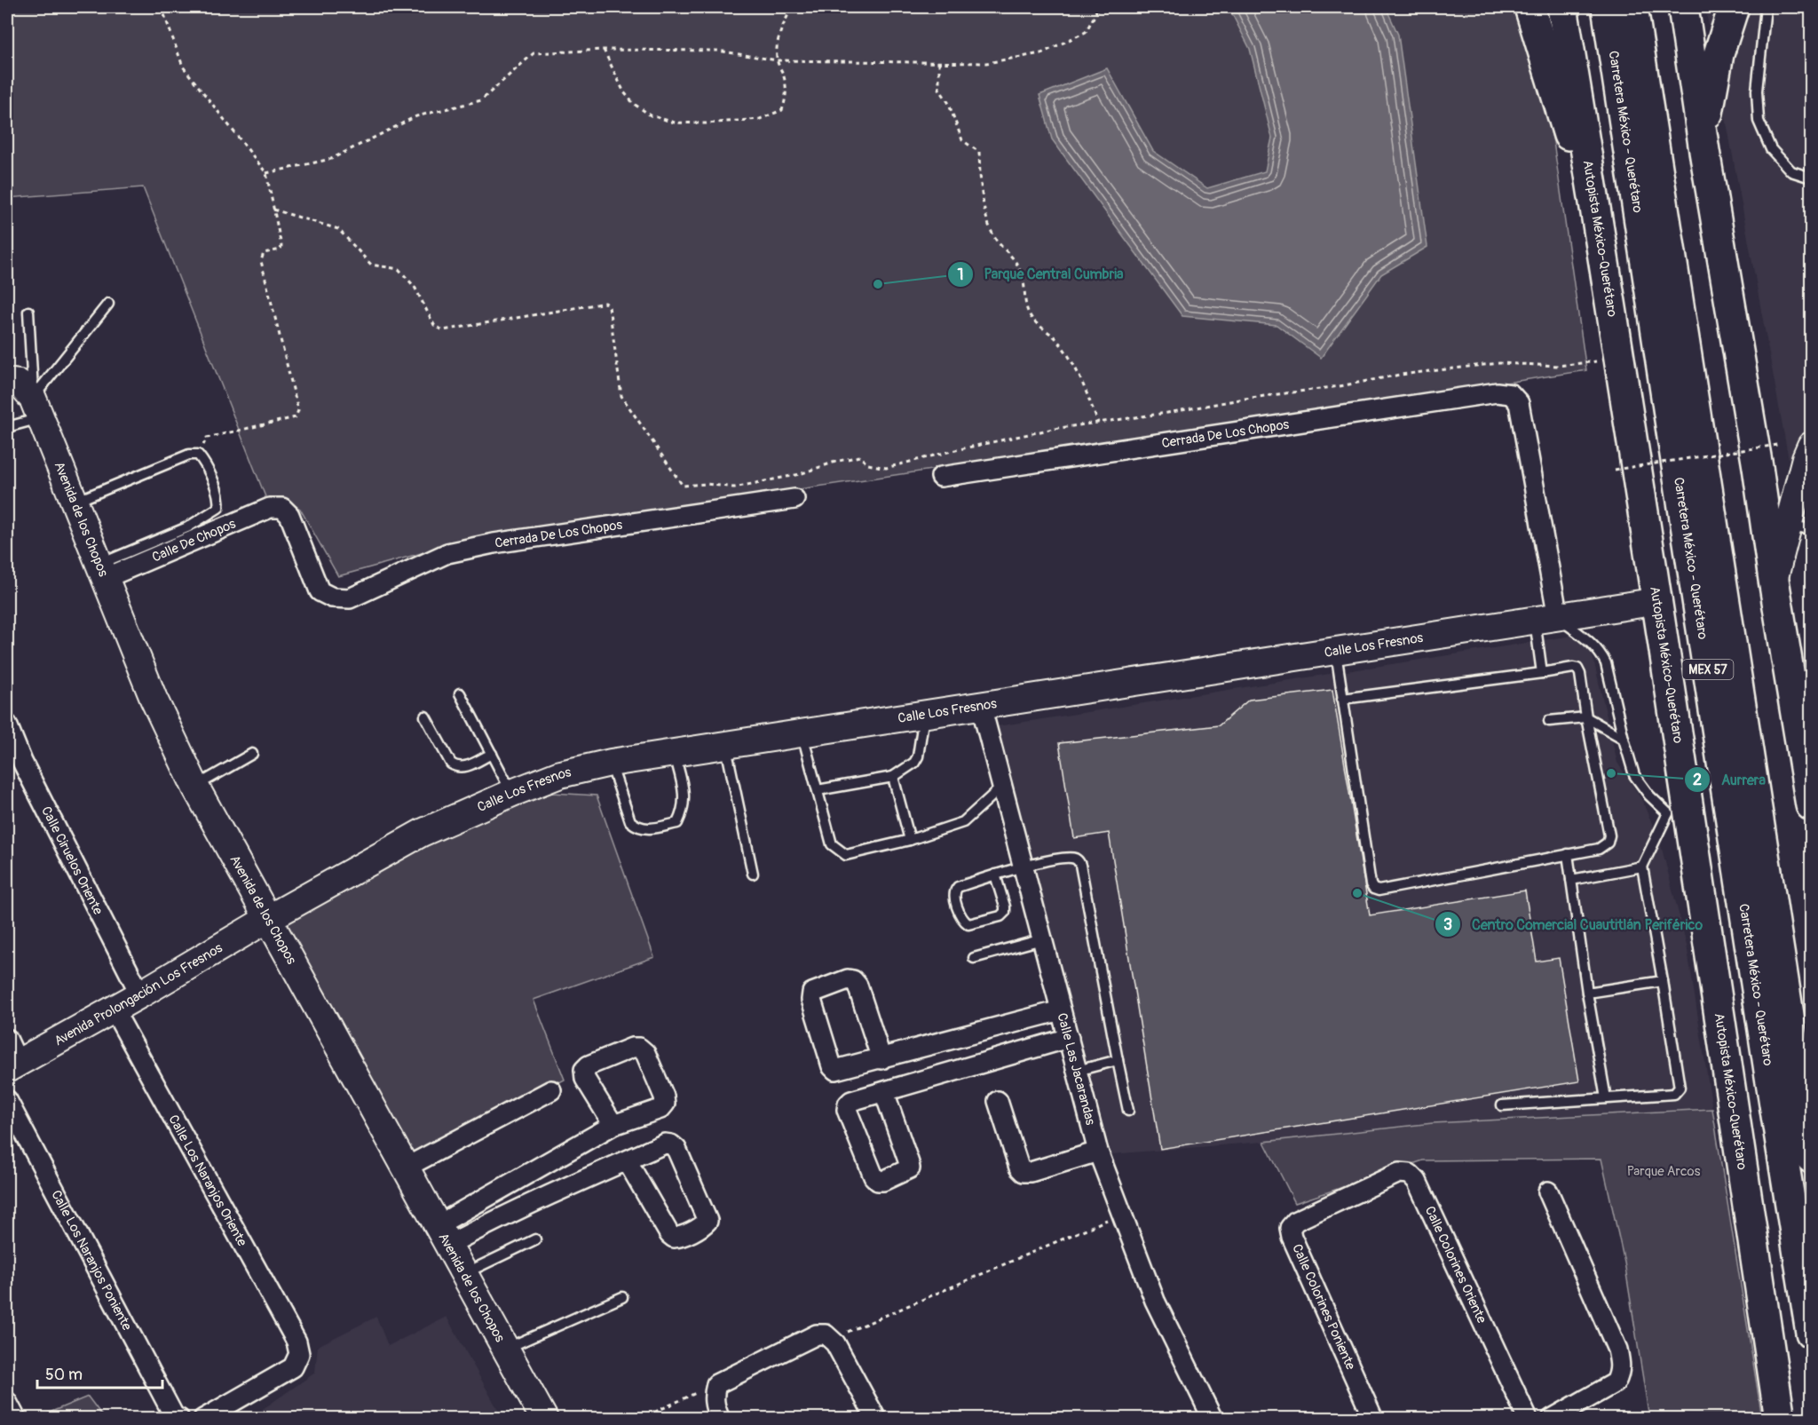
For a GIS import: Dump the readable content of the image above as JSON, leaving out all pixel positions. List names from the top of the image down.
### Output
{
  "streets": {
    "main road": ["Carretera México - Querétaro", "Autopista México-Querétaro", "MEX 57"],
    "street": [
      "Cerrada De Los Chopos",
      "Avenida de los Chopos",
      "Calle De Chopos",
      "Calle Los Fresnos",
      "Calle Ciruelos Oriente",
      "Avenida Prolongación Los Fresnos",
      "Calle Las Jacarandas",
      "Calle Los Naranjos Oriente",
      "Calle Los Naranjos Poniente",
      "Calle Colorines Oriente",
      "Calle Colorines Poniente"
    ]
  },
  "crossings": [
    ["Autopista México-Querétaro", "Calle Los Fresnos"],
    ["Cerrada De Los Chopos", "Calle De Chopos"],
    ["Cerrada De Los Chopos", "Calle Los Fresnos"],
    ["Avenida de los Chopos", "Calle De Chopos"],
    ["Avenida de los Chopos", "Calle Los Fresnos"],
    ["Avenida de los Chopos", "Avenida Prolongación Los Fresnos"],
    ["Calle Los Fresnos", "Avenida Prolongación Los Fresnos"],
    ["Calle Los Fresnos", "Calle Las Jacarandas"],
    ["Calle Ciruelos Oriente", "Avenida Prolongación Los Fresnos"],
    ["Avenida Prolongación Los Fresnos", "Calle Los Naranjos Oriente"],
    ["Calle Colorines Oriente", "Calle Colorines Poniente"]
  ],
  "parks": ["Parque Arcos"],
  "places": ["Parque Central Cumbria", "Aurrera", "Centro Comercial Cuautitlán Periférico"],
  "scale_bar": "50 m"
}
